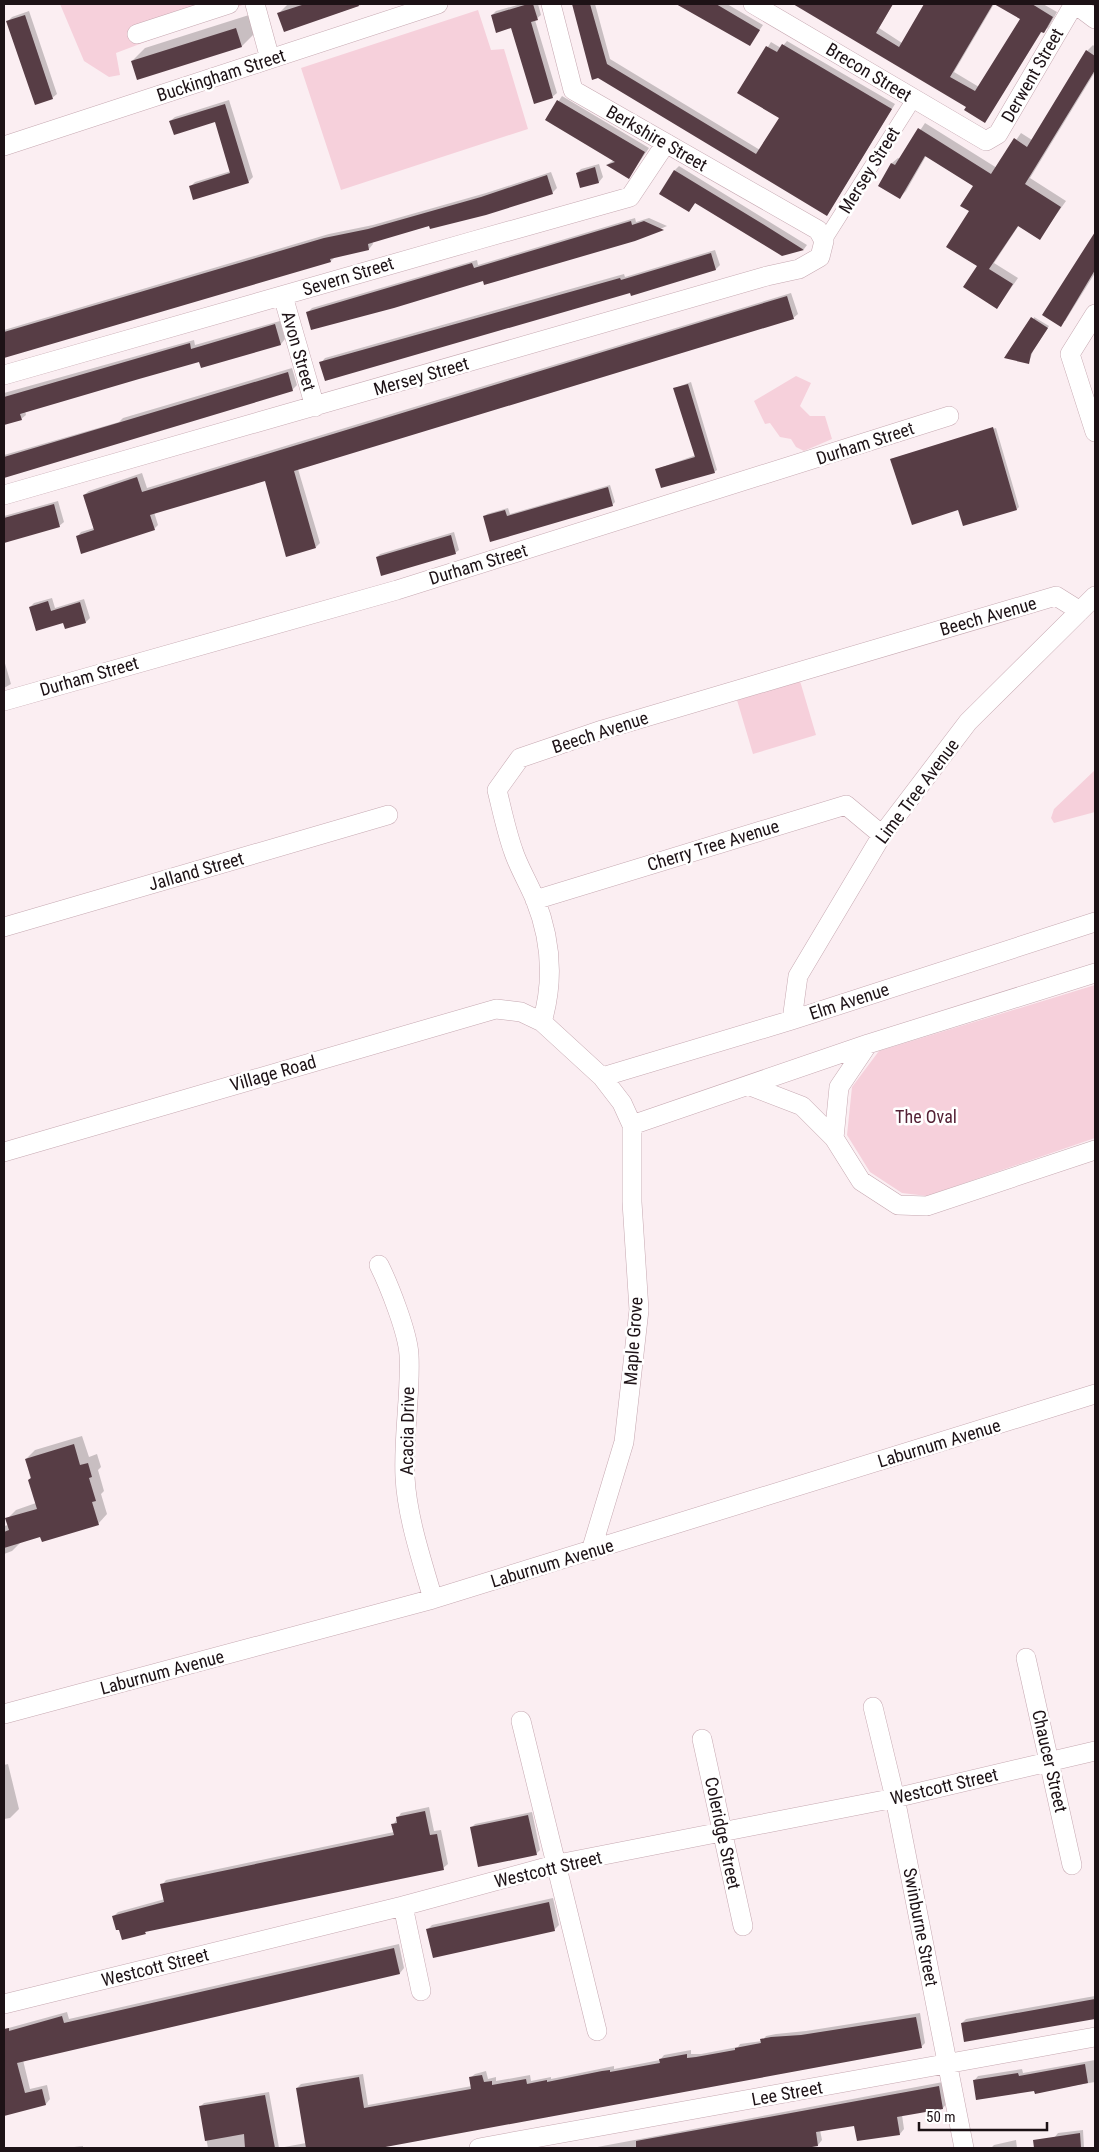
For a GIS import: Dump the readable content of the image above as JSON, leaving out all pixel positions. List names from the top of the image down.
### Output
{
  "streets": {
    "street": [
      "Brecon Street",
      "Buckingham Street",
      "Derwent Street",
      "Berkshire Street",
      "Mersey Street",
      "Severn Street",
      "Avon Street",
      "Durham Street",
      "Beech Avenue",
      "Lime Tree Avenue",
      "Cherry Tree Avenue",
      "Jalland Street",
      "Elm Avenue",
      "Village Road",
      "Maple Grove",
      "Acacia Drive",
      "Laburnum Avenue",
      "Chaucer Street",
      "Westcott Street",
      "Coleridge Street",
      "Swinburne Street",
      "Lee Street"
    ]
  },
  "crossings": [
    ["Brecon Street", "Derwent Street"],
    ["Brecon Street", "Mersey Street"],
    ["Berkshire Street", "Mersey Street"],
    ["Berkshire Street", "Severn Street"],
    ["Mersey Street", "Avon Street"],
    ["Severn Street", "Avon Street"],
    ["Beech Avenue", "Lime Tree Avenue"],
    ["Beech Avenue", "Cherry Tree Avenue"],
    ["Beech Avenue", "Village Road"],
    ["Lime Tree Avenue", "Cherry Tree Avenue"],
    ["Lime Tree Avenue", "Elm Avenue"],
    ["Maple Grove", "Laburnum Avenue"],
    ["Acacia Drive", "Laburnum Avenue"],
    ["Chaucer Street", "Westcott Street"],
    ["Westcott Street", "Coleridge Street"],
    ["Westcott Street", "Swinburne Street"],
    ["Swinburne Street", "Lee Street"]
  ],
  "parks": ["The Oval"],
  "scale_bar": "50 m"
}
